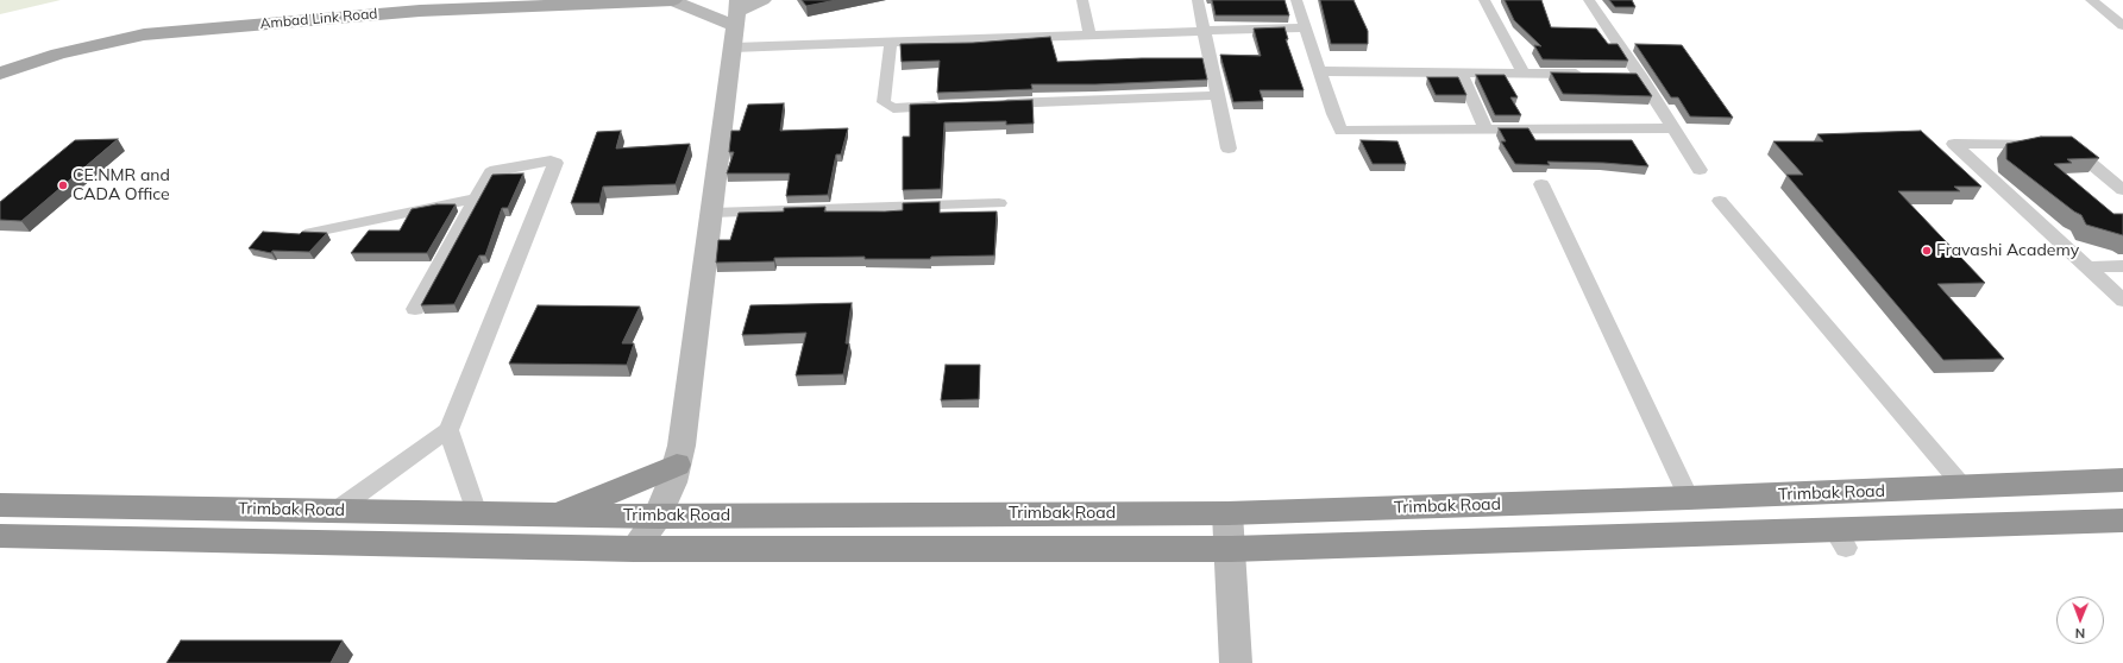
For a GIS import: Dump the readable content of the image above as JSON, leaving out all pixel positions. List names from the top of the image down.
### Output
{
  "streets": {
    "highway": ["Trimbak Road"],
    "main road": ["Ambad Link Road"]
  },
  "places": ["CE.NMR and CADA Office", "Fravashi Academy"],
  "north": "bottom"
}
